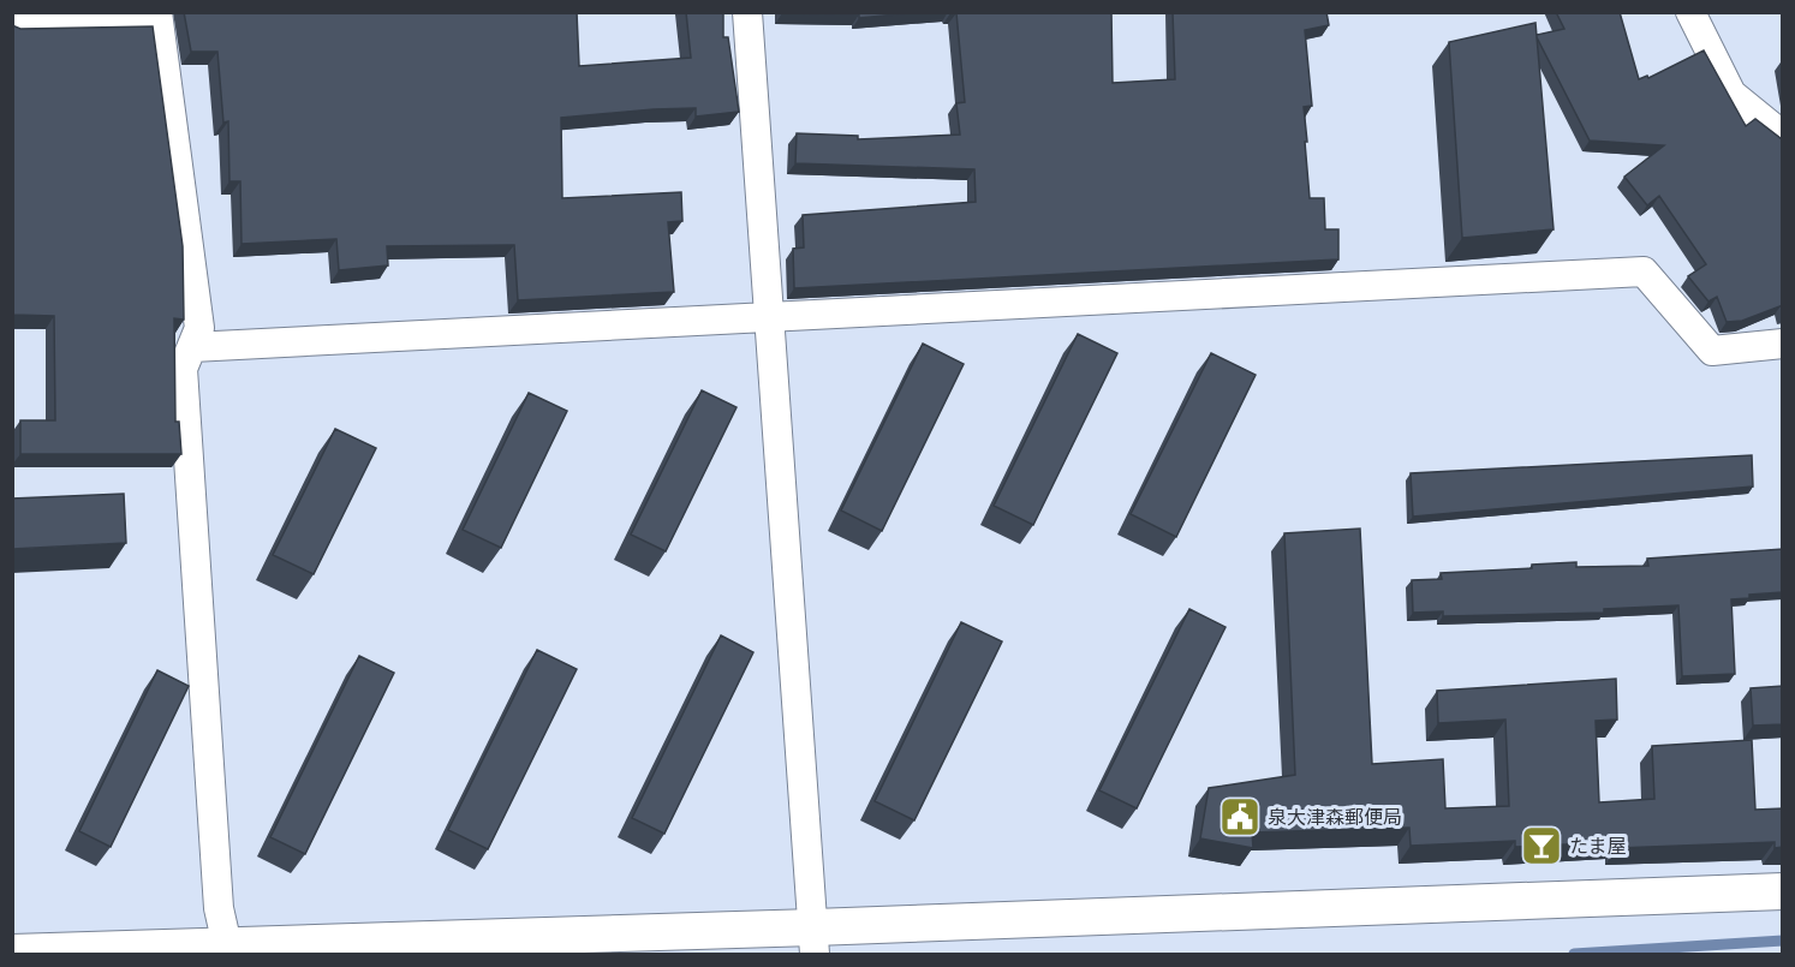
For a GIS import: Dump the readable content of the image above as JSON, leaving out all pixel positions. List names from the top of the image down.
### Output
{
  "places": {
    "public building": ["泉大津森郵便局"],
    "bar": ["たま屋"]
  }
}
